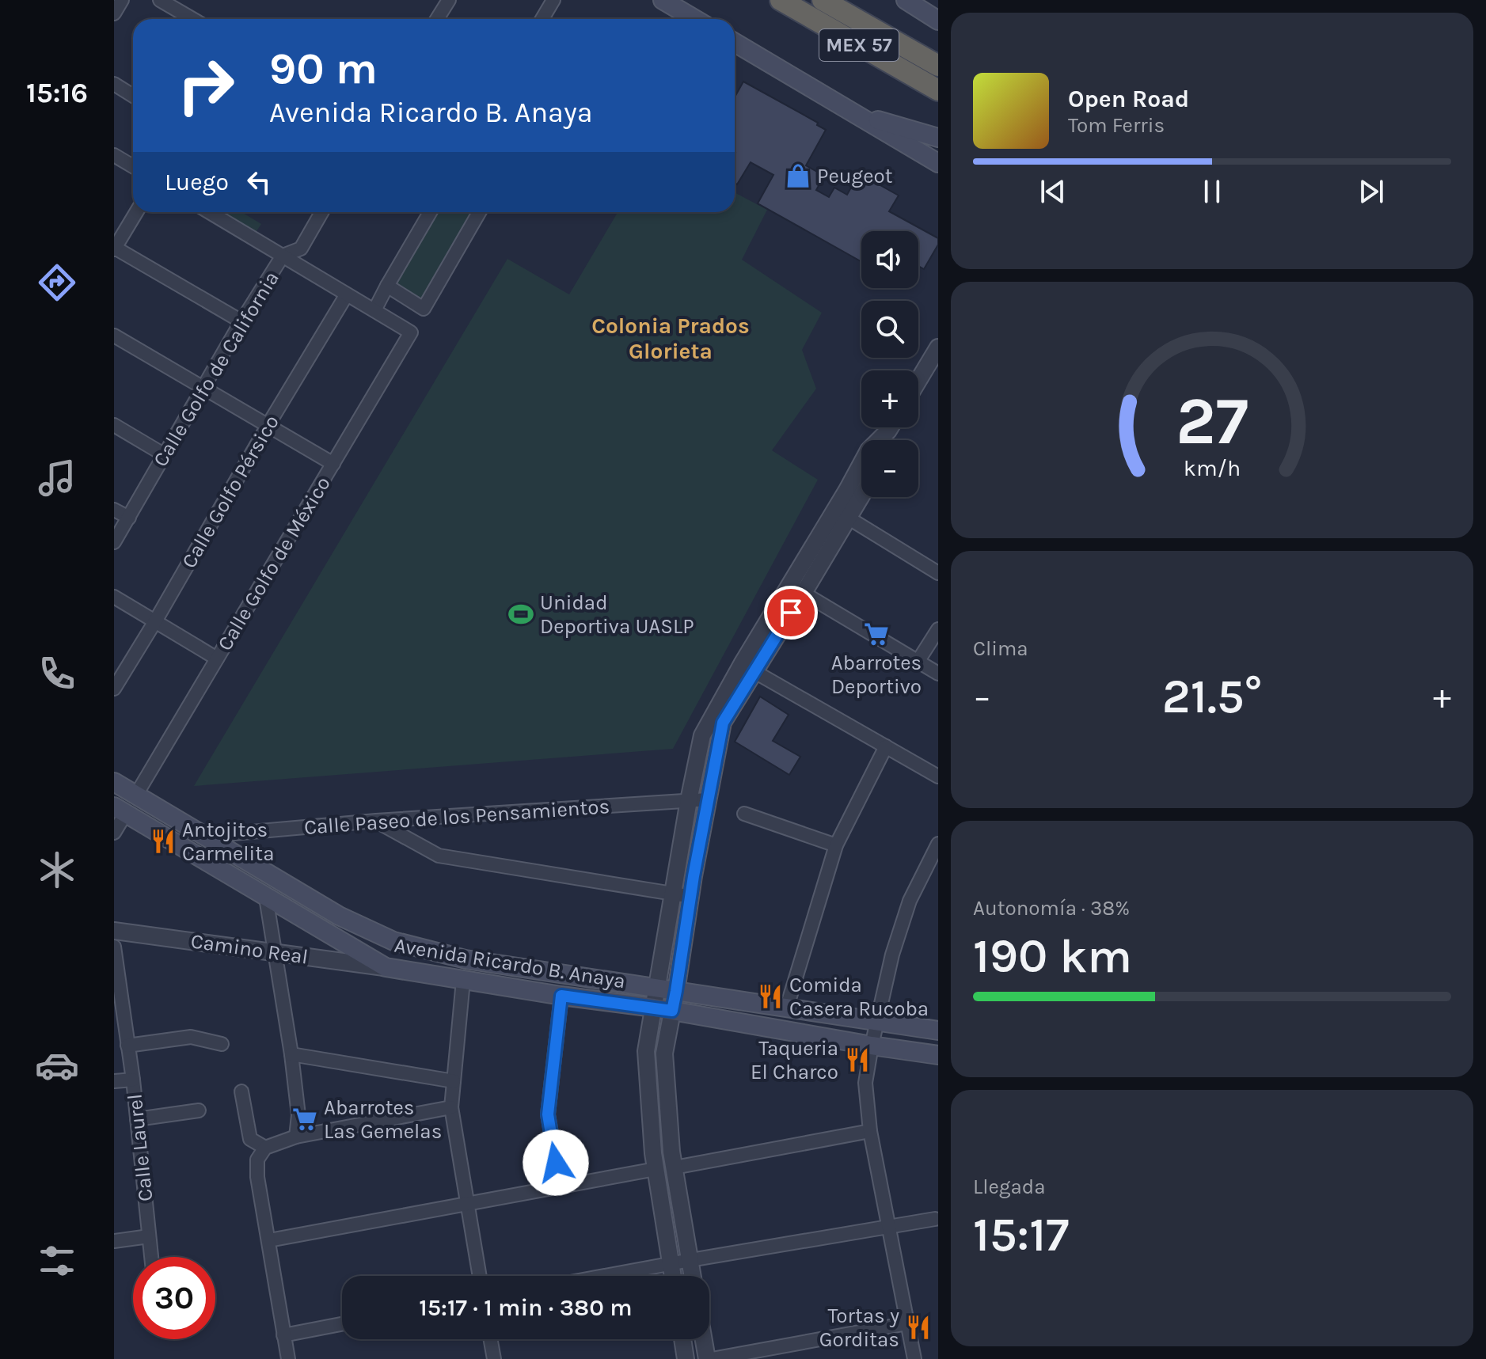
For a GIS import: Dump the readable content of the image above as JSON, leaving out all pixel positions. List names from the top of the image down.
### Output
{
  "streets": {
    "highway": ["MEX 57"],
    "main road": ["Avenida Ricardo B. Anaya"],
    "street": [
      "Calle Golfo de California",
      "Calle Golfo Pérsico",
      "Calle Golfo de México",
      "Calle Paseo de los Pensamientos",
      "Camino Real",
      "Calle Laurel"
    ]
  },
  "crossings": [
    ["Calle Golfo de México", "Avenida Ricardo B. Anaya"],
    ["Calle Paseo de los Pensamientos", "Avenida Ricardo B. Anaya"],
    ["Camino Real", "Avenida Ricardo B. Anaya"]
  ],
  "districts": ["Colonia Prados Glorieta"],
  "places": {
    "shop": ["Peugeot"],
    "sports": ["Unidad Deportiva UASLP"],
    "supermarket": ["Abarrotes Deportivo", "Abarrotes Las Gemelas"],
    "restaurant": [
      "Antojitos Carmelita",
      "Comida Casera Rucoba",
      "Taqueria El Charco",
      "Tortas y Gorditas"
    ]
  },
  "page": {
    "tabs": "15:16",
    "turn": ["90 m", "Avenida Ricardo B. Anaya"],
    "song": ["Open Road", "Tom Ferris"],
    "then": "Luego",
    "map_buttons": ["+", "−"],
    "tile": [
      "Clima",
      ["Autonomía · 38%", "190 km"],
      ["Llegada", "15:17"]
    ],
    "heat": ["−", "21.5°", "+"],
    "limit": "30",
    "trip": "15:17 · 1 min · 380 m",
    "gauge": ["27", "km/h"]
  }
}
